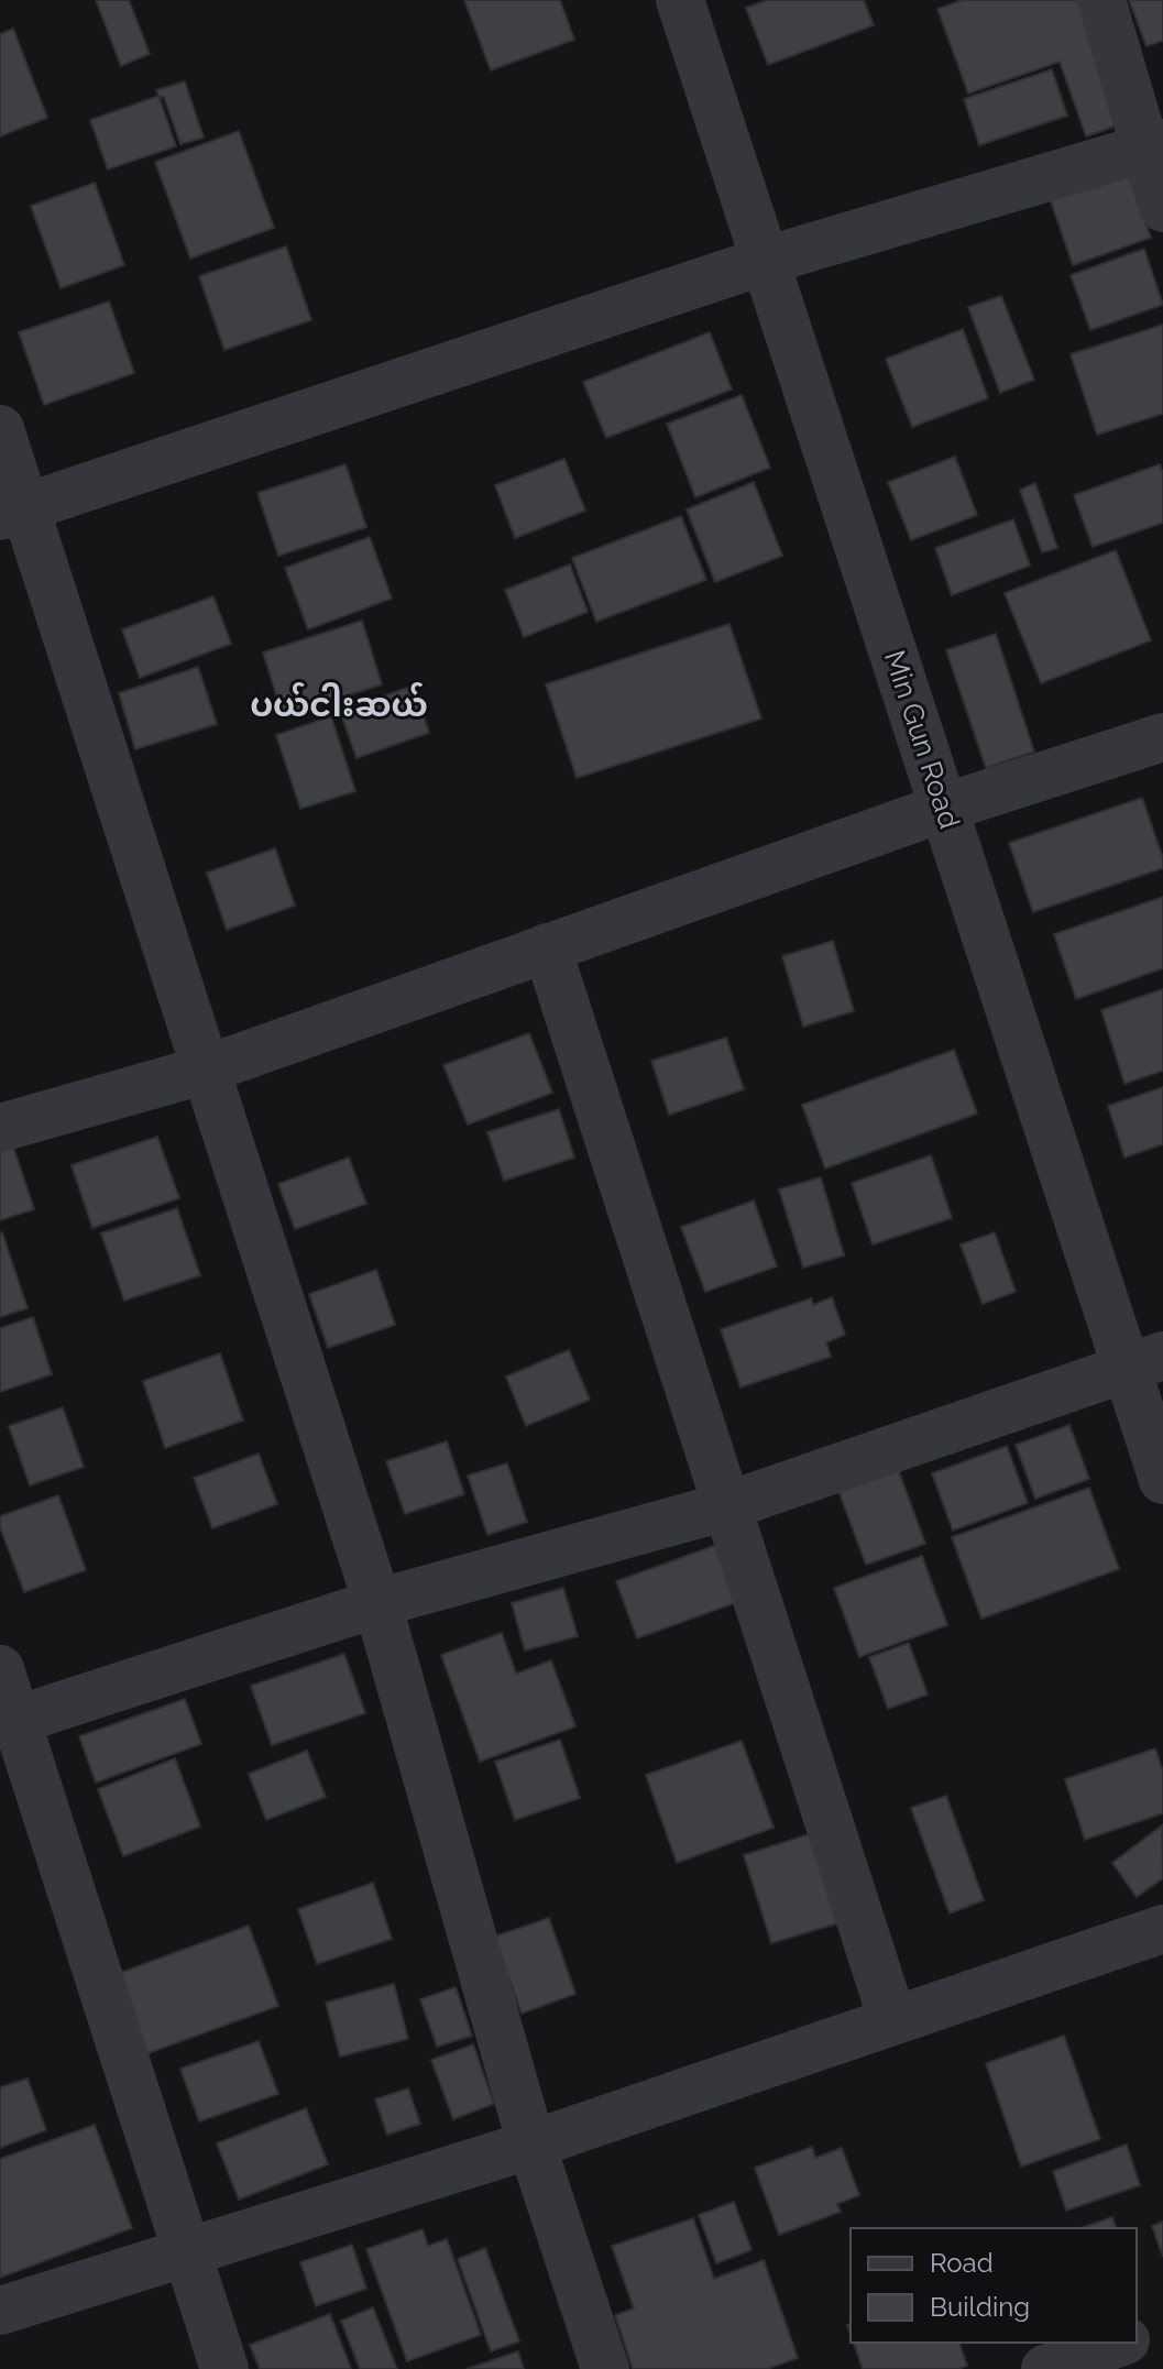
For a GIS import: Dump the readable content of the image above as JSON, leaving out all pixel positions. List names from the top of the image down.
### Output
{
  "streets": {
    "street": ["Min Gun Road"]
  },
  "districts": ["ပယ်ငါးဆယ်"],
  "legend": ["Road", "Building"]
}
